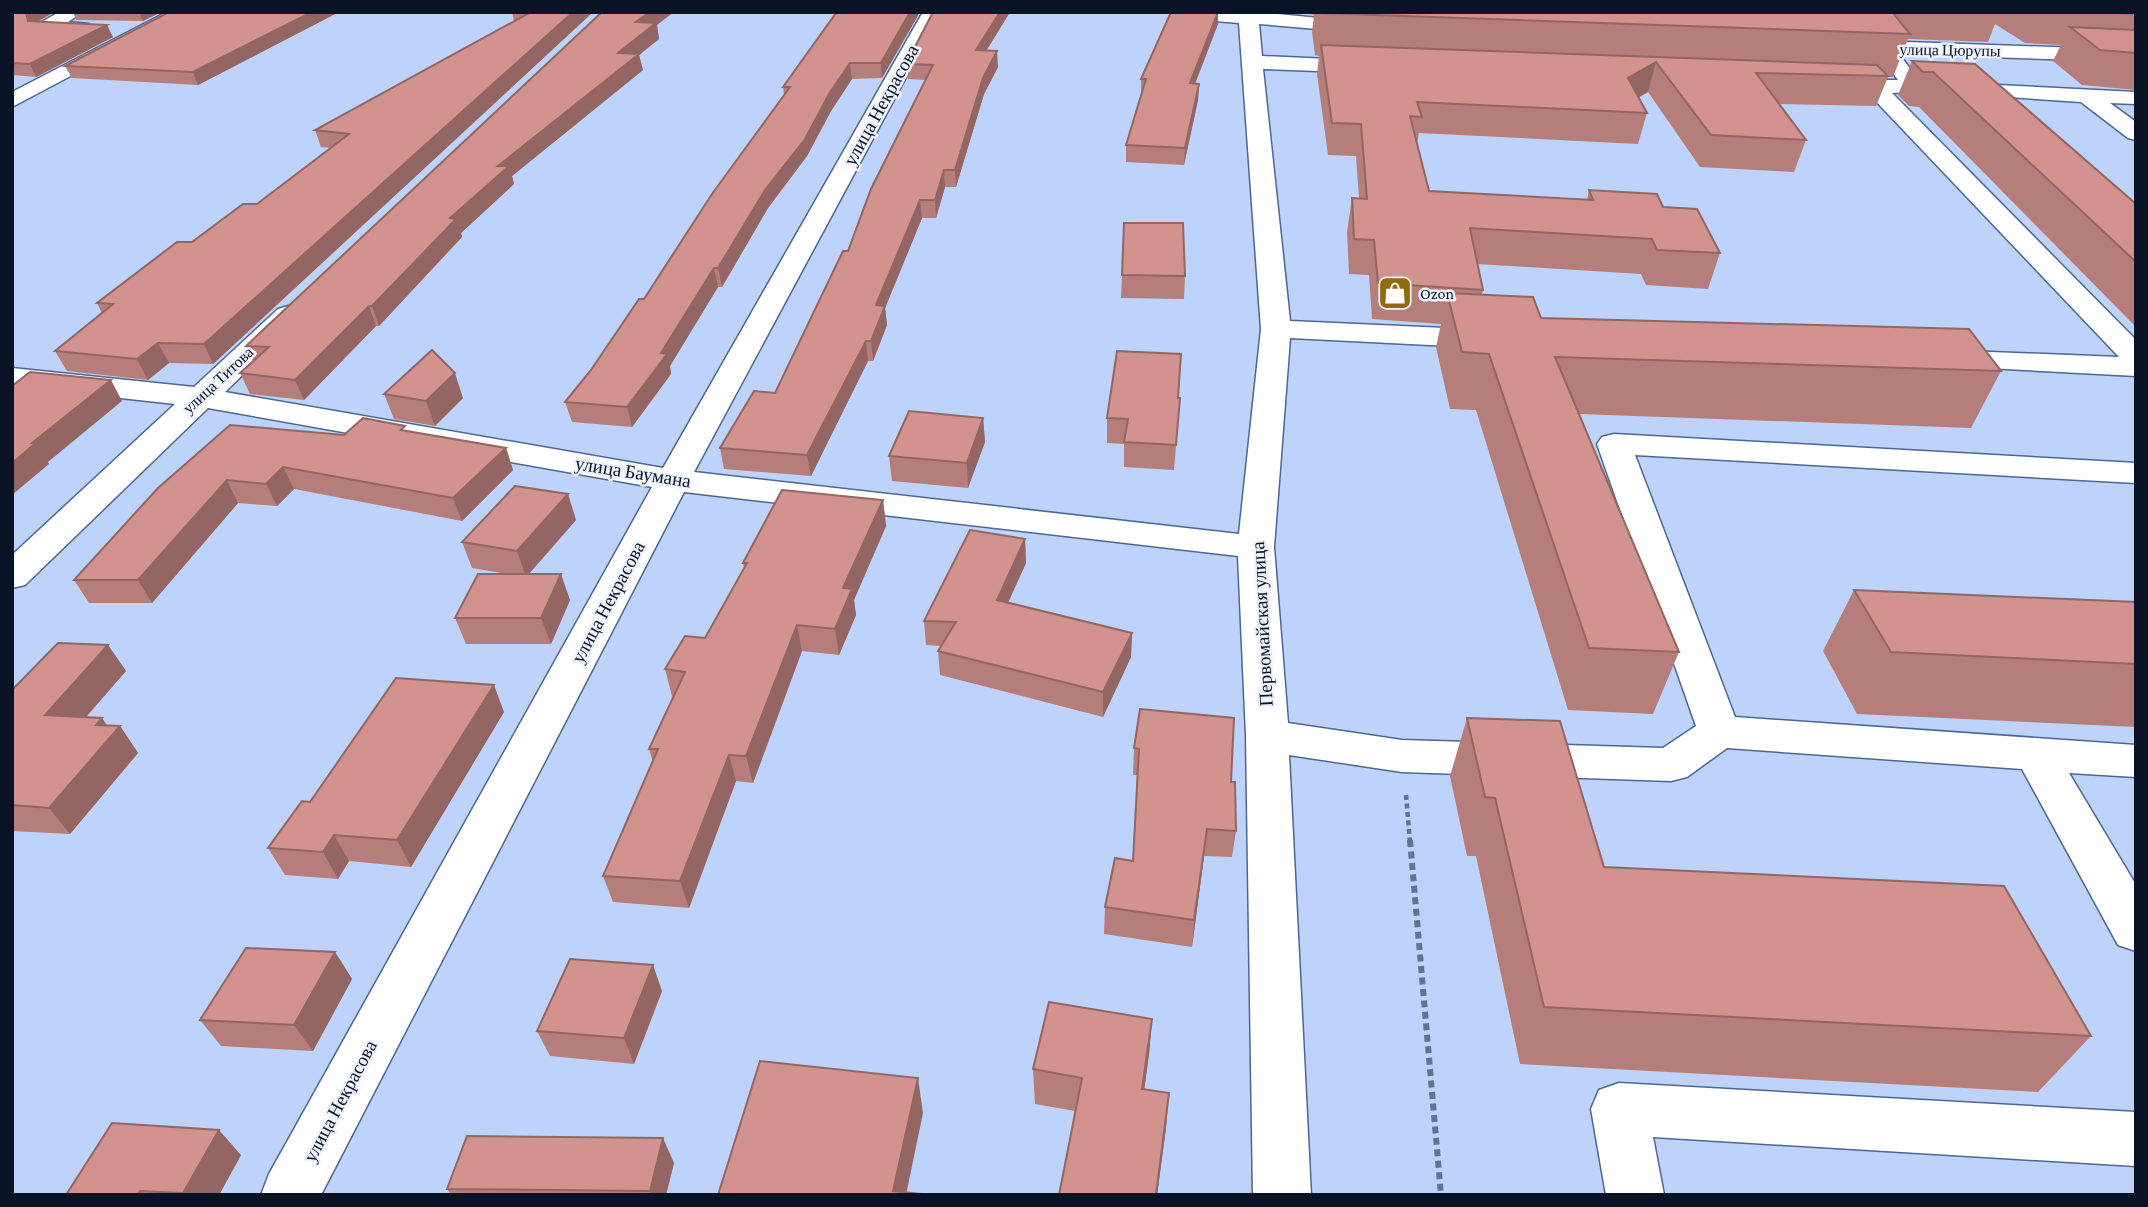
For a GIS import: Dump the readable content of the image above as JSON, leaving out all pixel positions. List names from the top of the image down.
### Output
{
  "streets": {
    "street": [
      "улица Цюрупы",
      "улица Некрасова",
      "улица Титова",
      "улица Баумана",
      "Первомайская улица"
    ]
  },
  "crossings": [
    ["улица Некрасова", "улица Баумана"],
    ["улица Титова", "улица Баумана"],
    ["улица Баумана", "Первомайская улица"]
  ],
  "places": {
    "shop": ["Ozon"]
  }
}
